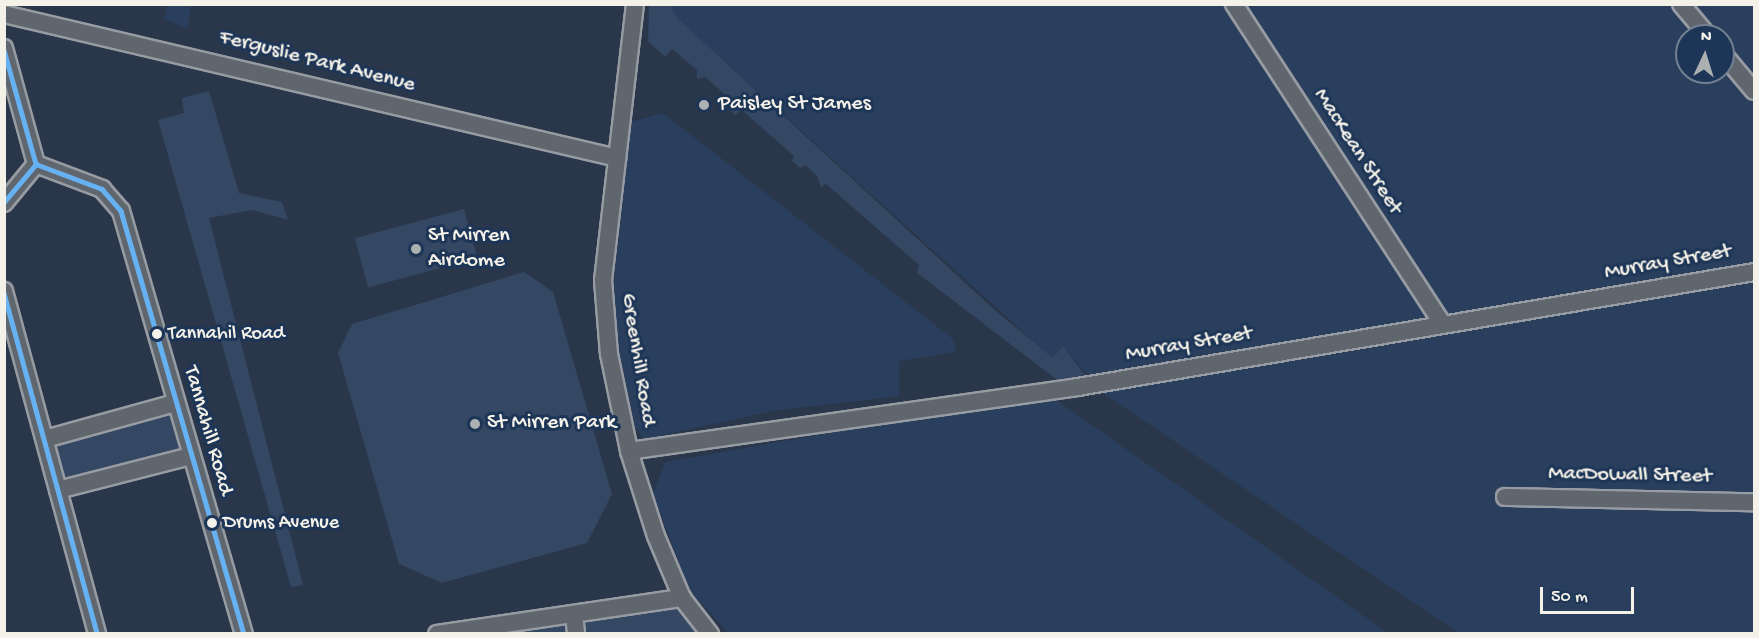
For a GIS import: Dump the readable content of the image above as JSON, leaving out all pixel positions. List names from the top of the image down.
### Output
{
  "streets": {
    "street": [
      "Ferguslie Park Avenue",
      "MacKean Street",
      "Murray Street",
      "Greenhill Road",
      "Tannahill Road",
      "MacDowall Street"
    ]
  },
  "crossings": [
    ["Ferguslie Park Avenue", "Greenhill Road"],
    ["MacKean Street", "Murray Street"],
    ["Murray Street", "Greenhill Road"]
  ],
  "places": [
    "Paisley St James",
    "St Mirren Airdome",
    "Tannahil Road",
    "St Mirren Park",
    "Drums Avenue"
  ],
  "scale_bar": "50 m",
  "north": "top"
}
